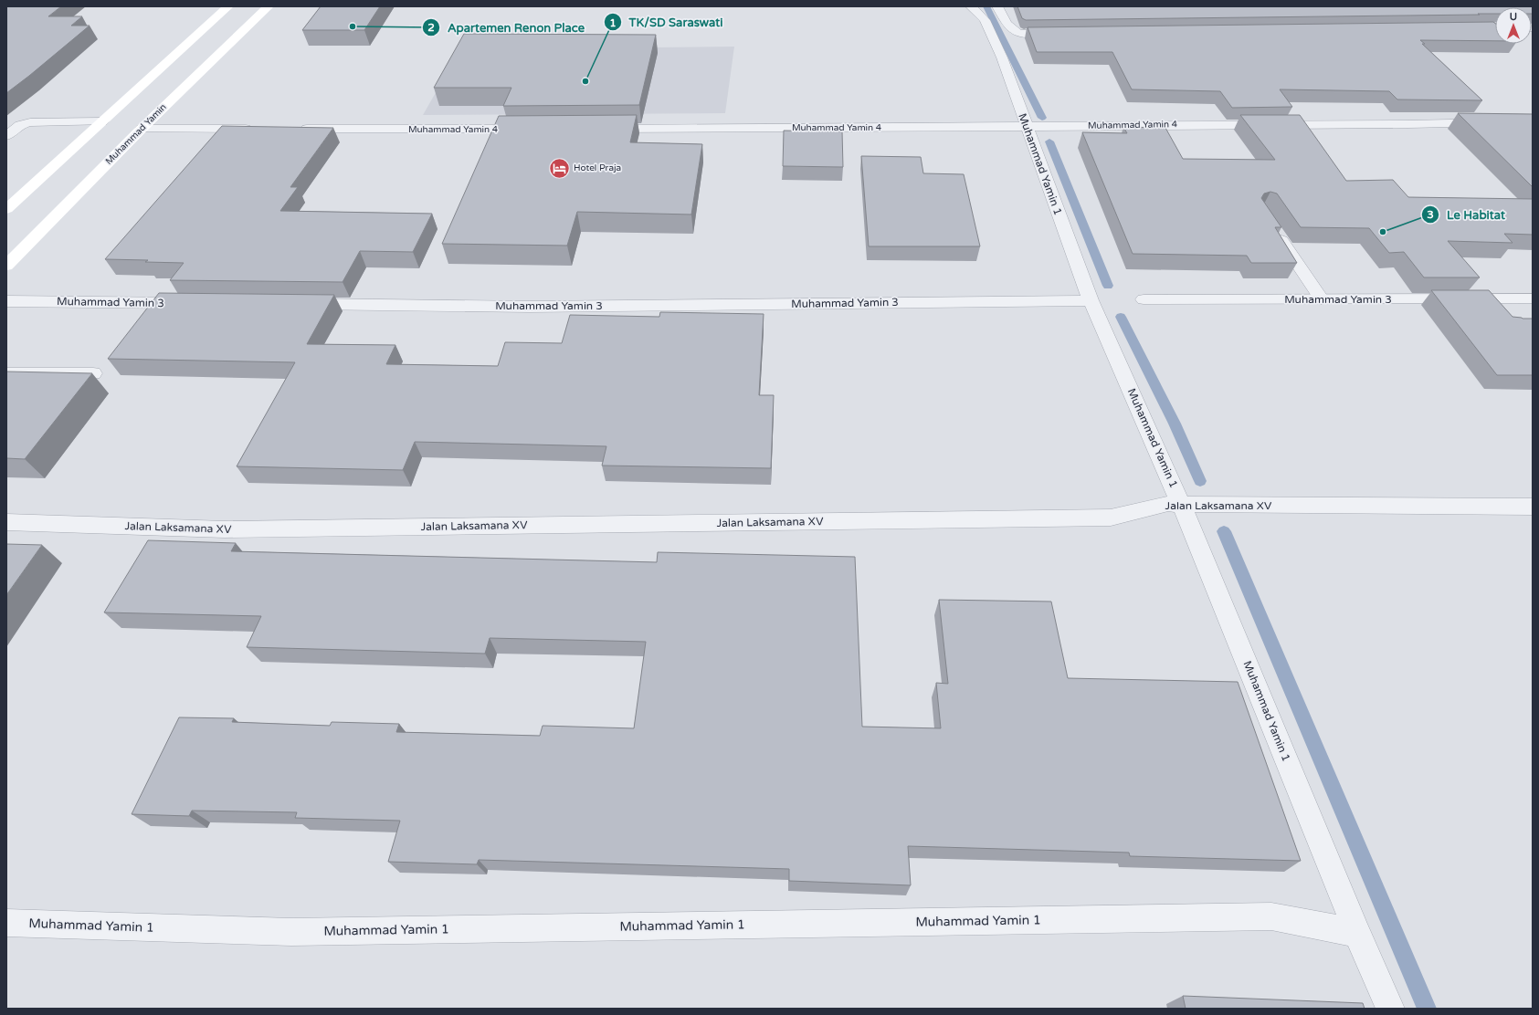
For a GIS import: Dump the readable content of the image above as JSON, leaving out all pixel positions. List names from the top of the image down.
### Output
{
  "streets": {
    "main road": ["Muhammad Yamin"],
    "street": [
      "Muhammad Yamin 4",
      "Muhammad Yamin 1",
      "Muhammad Yamin 3",
      "Jalan Laksamana XV"
    ]
  },
  "crossings": [
    ["Muhammad Yamin 4", "Muhammad Yamin 1"],
    ["Muhammad Yamin 1", "Muhammad Yamin 3"],
    ["Muhammad Yamin 1", "Jalan Laksamana XV"]
  ],
  "places": {
    "other": ["Apartemen Renon Place", "TK/SD Saraswati", "Le Habitat"],
    "hotel": ["Hotel Praja"]
  },
  "north": "top"
}
